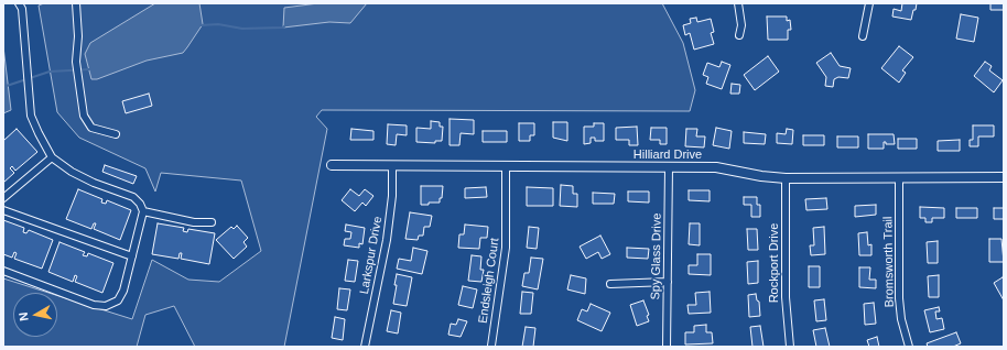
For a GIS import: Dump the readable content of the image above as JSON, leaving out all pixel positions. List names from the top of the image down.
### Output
{
  "streets": {
    "street": [
      "Hilliard Drive",
      "Larkspur Drive",
      "Spy Glass Drive",
      "Bromsworth Trail",
      "Rockport Drive",
      "Endsleigh Court"
    ]
  },
  "crossings": [
    ["Hilliard Drive", "Larkspur Drive"],
    ["Hilliard Drive", "Spy Glass Drive"],
    ["Hilliard Drive", "Bromsworth Trail"],
    ["Hilliard Drive", "Rockport Drive"],
    ["Hilliard Drive", "Endsleigh Court"]
  ],
  "north": "left"
}
